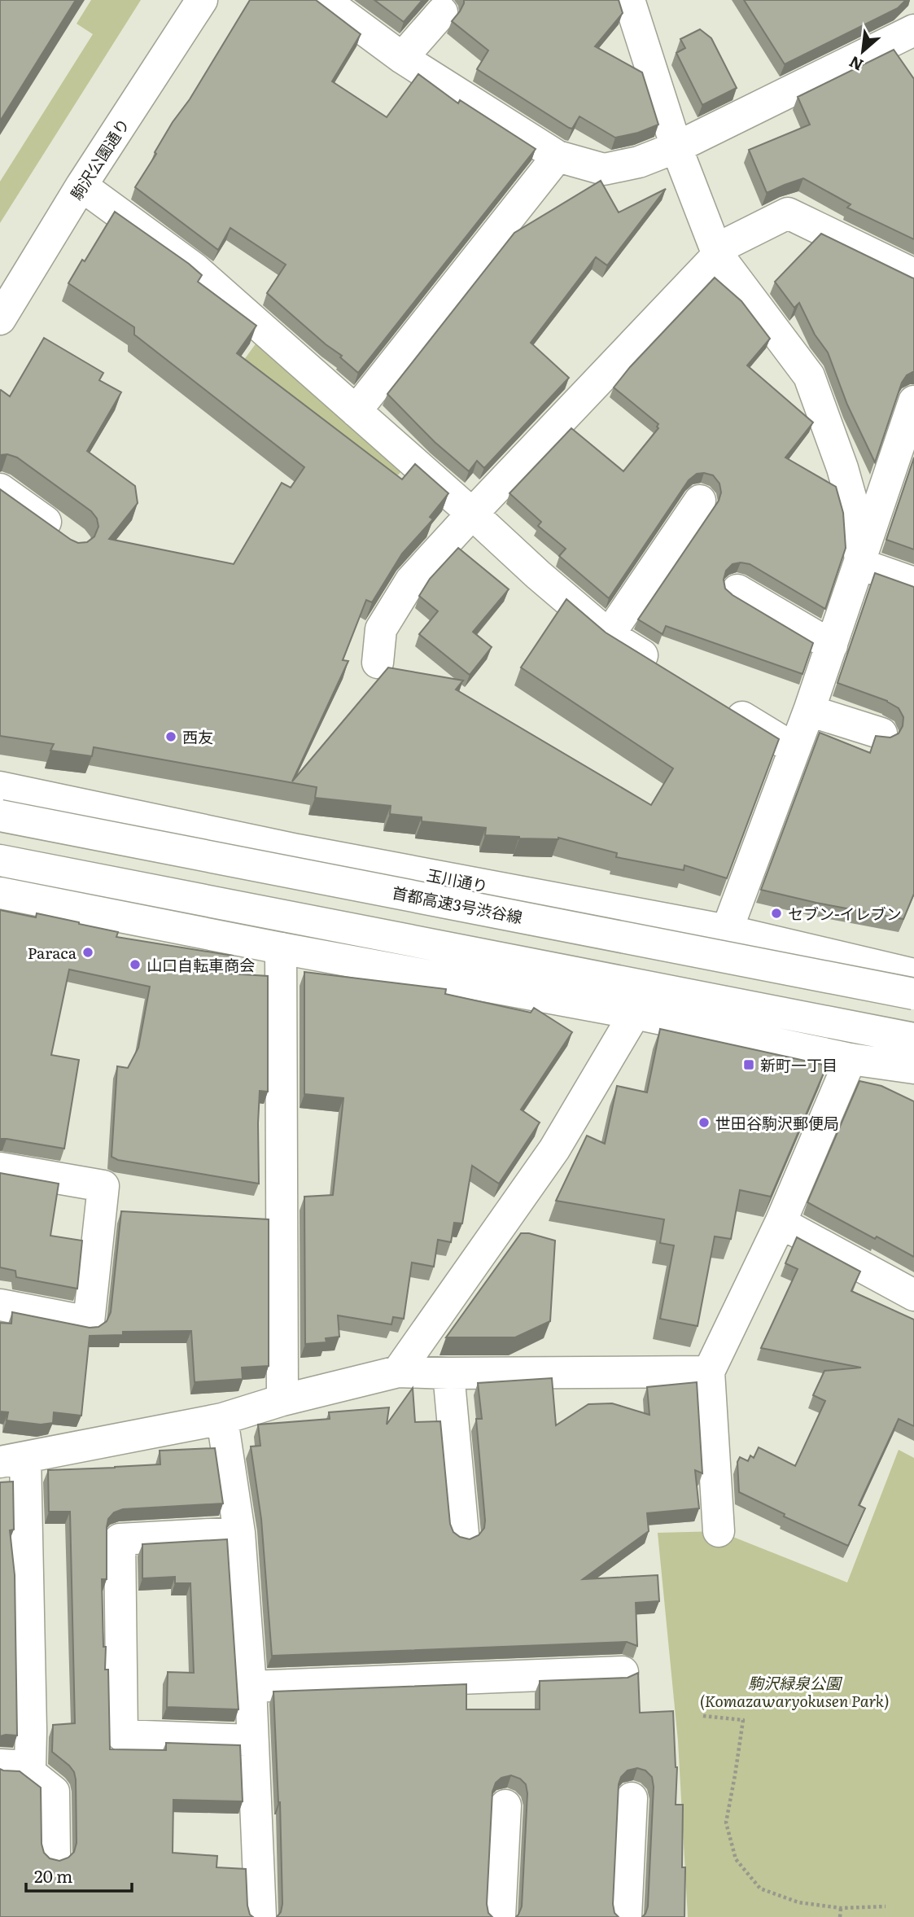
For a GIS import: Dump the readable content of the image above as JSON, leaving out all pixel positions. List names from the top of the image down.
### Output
{
  "streets": {
    "main road": ["駒沢公園通り", "玉川通り", "首都高速3号渋谷線"]
  },
  "parks": ["駒沢緑泉公園 (Komazawaryokusen Park)"],
  "places": {
    "other": [
      "西友",
      "セブン-イレブン",
      "Paraca",
      "山口自転車商会",
      "世田谷駒沢郵便局"
    ],
    "transit": ["新町一丁目"]
  },
  "scale_bar": "20 m",
  "north": "bottom left"
}
